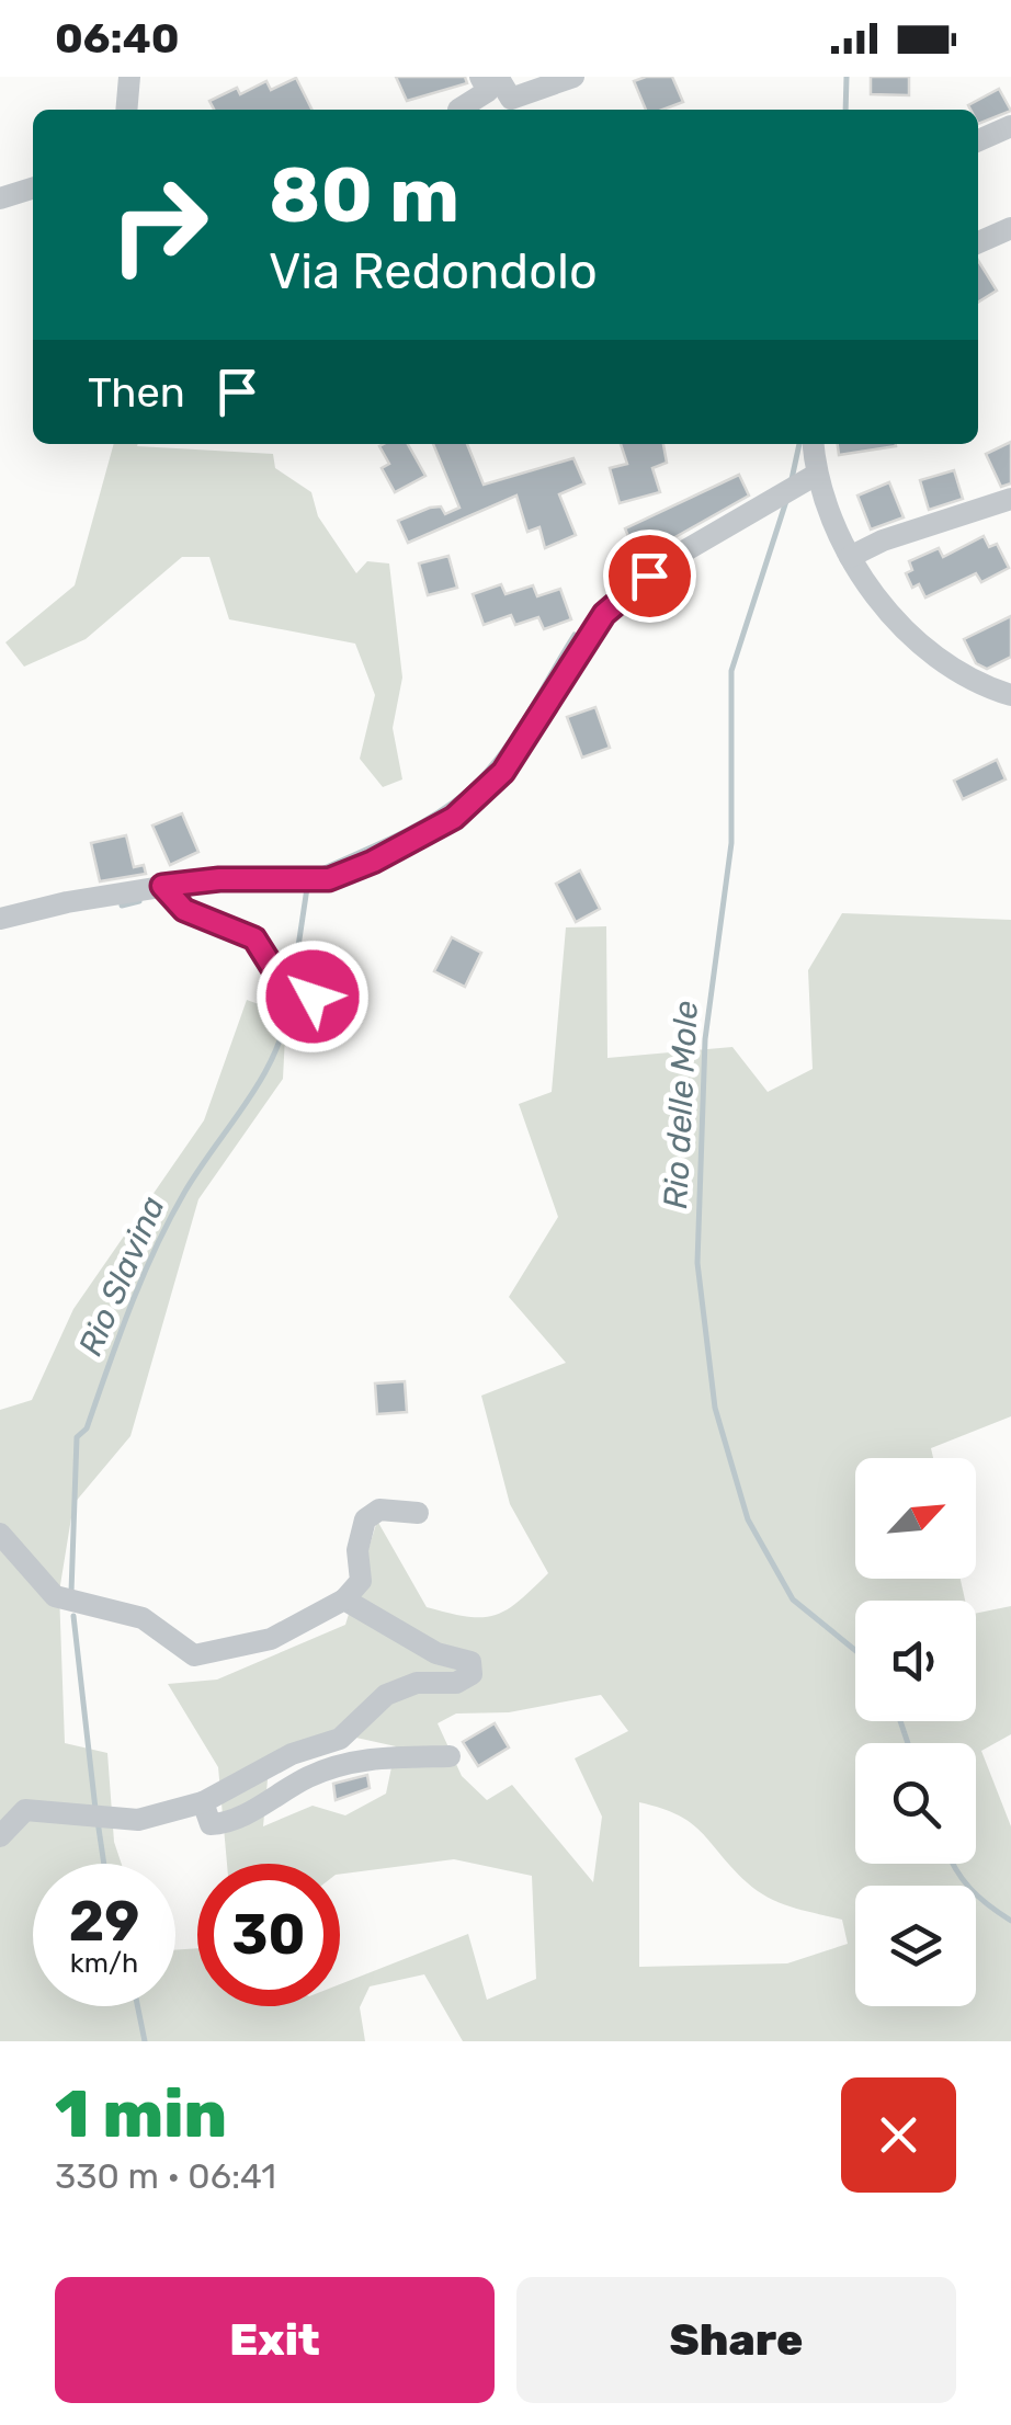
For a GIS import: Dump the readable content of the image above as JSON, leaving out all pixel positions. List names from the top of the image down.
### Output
{
  "water": ["Rio delle Mole", "Rio Slavina"],
  "north": "top right",
  "page": {
    "status": "06:40",
    "turn": ["80 m", "Via Redondolo"],
    "then": "Then",
    "speed": "29 km/h",
    "limit": "30",
    "heading": ["1 min", "330 m · 06:41"],
    "buttons": ["Exit", "Share"]
  }
}
